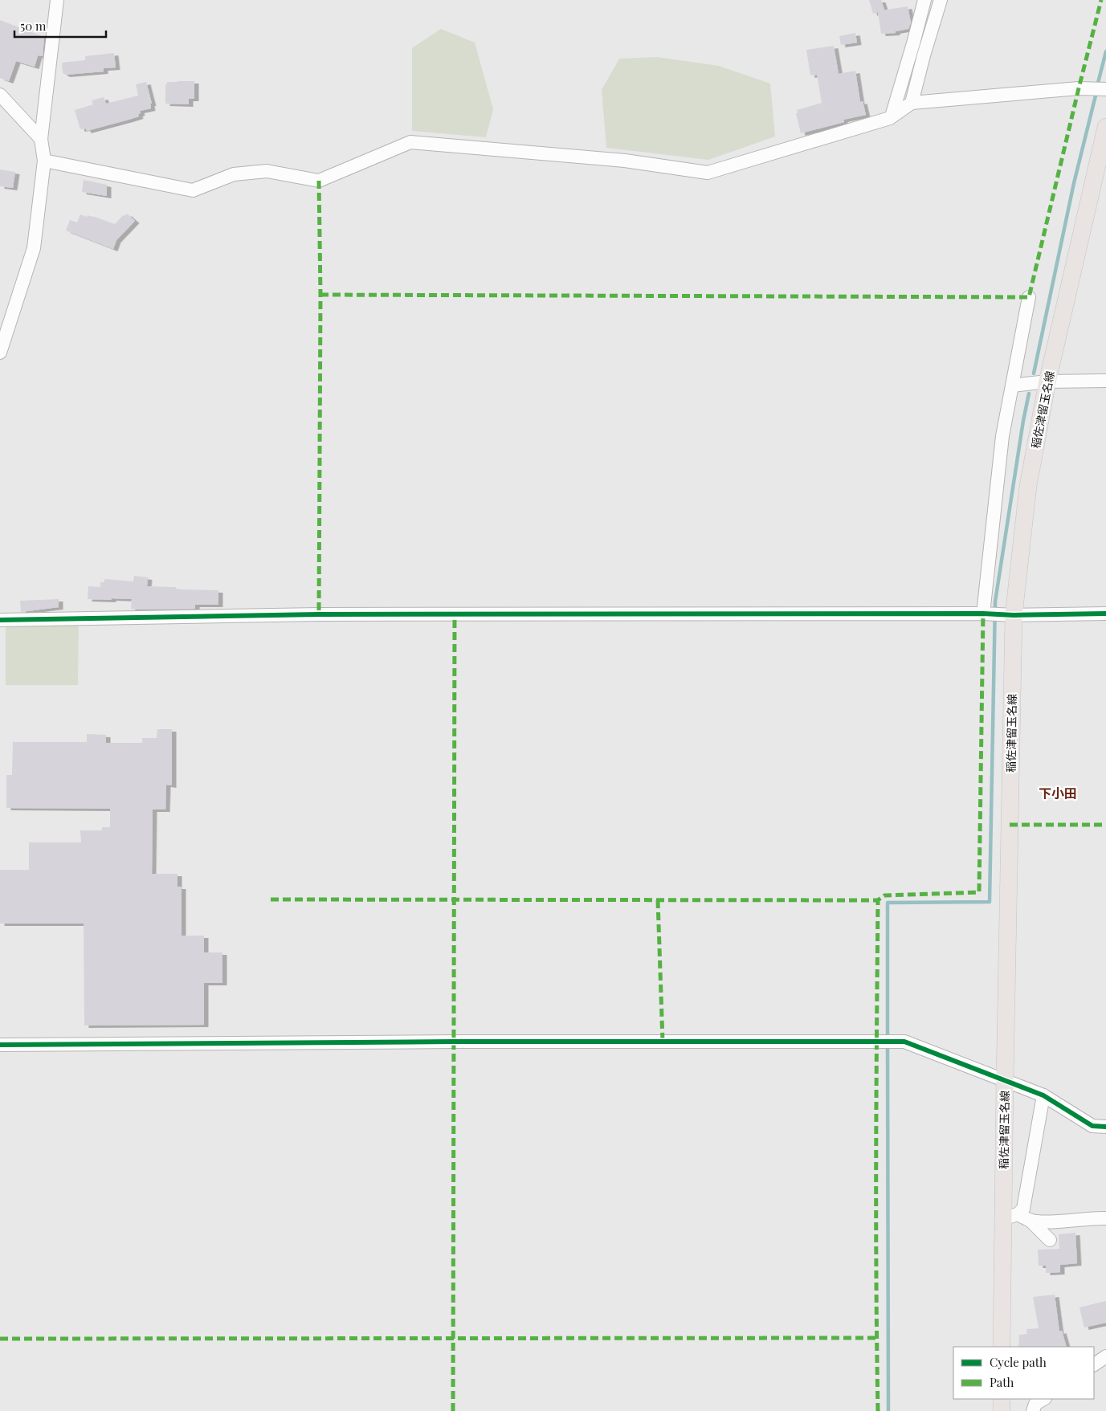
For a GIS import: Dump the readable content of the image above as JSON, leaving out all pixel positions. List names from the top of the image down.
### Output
{
  "streets": {
    "main road": ["稲佐津留玉名線"]
  },
  "districts": ["下小田"],
  "legend": ["Cycle path", "Path"],
  "scale_bar": "50 m"
}
